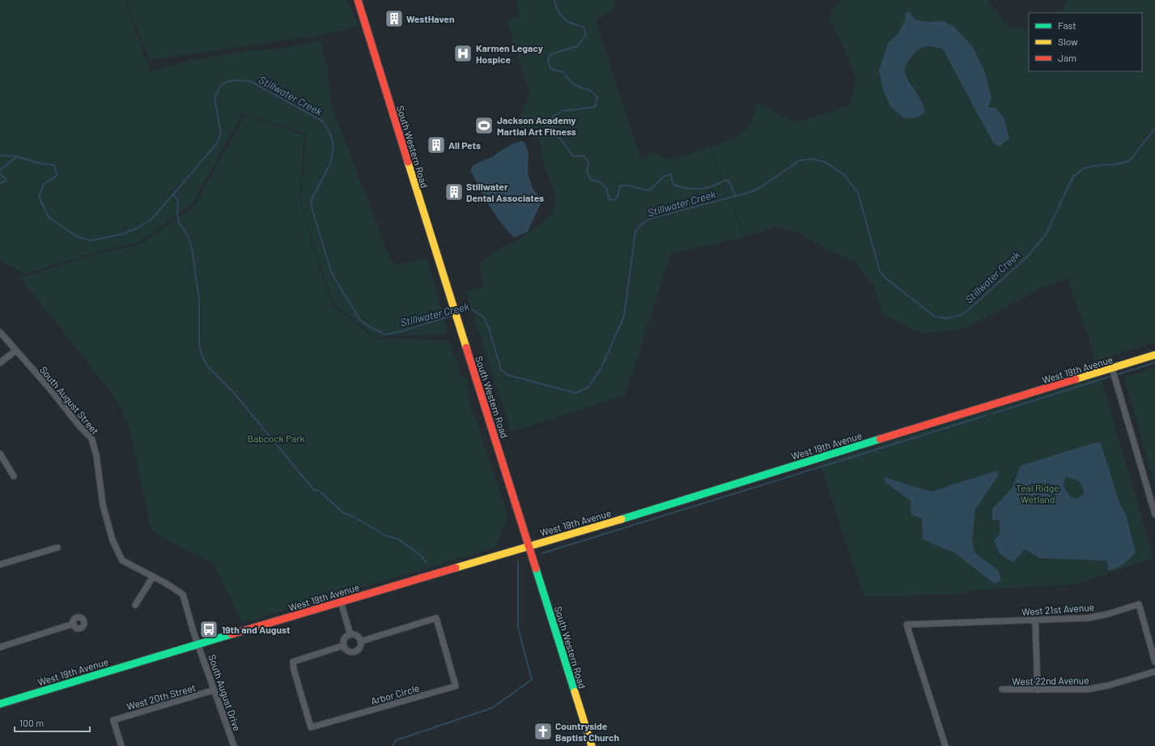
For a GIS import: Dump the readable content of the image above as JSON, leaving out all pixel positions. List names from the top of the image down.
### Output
{
  "streets": {
    "street": [
      "South Western Road",
      "West 19th Avenue",
      "South August Street",
      "West 21st Avenue",
      "West 22nd Avenue",
      "South August Drive",
      "Arbor Circle",
      "West 20th Street"
    ]
  },
  "crossings": [
    ["South Western Road", "West 19th Avenue"],
    ["West 19th Avenue", "South August Street"],
    ["West 19th Avenue", "South August Drive"],
    ["South August Street", "South August Drive"],
    ["South August Drive", "West 20th Street"]
  ],
  "water": ["Stillwater Creek"],
  "parks": ["Babcock Park", "Teal Ridge Wetland"],
  "places": {
    "building": ["WestHaven", "All Pets", "Stillwater Dental Associates"],
    "hospital": ["Karmen Legacy Hospice"],
    "sports": ["Jackson Academy Martial Art Fitness"],
    "bus stop": ["19th and August"],
    "church": ["Countryside Baptist Church"]
  },
  "legend": ["Fast", "Slow", "Jam"],
  "scale_bar": "100 m"
}
